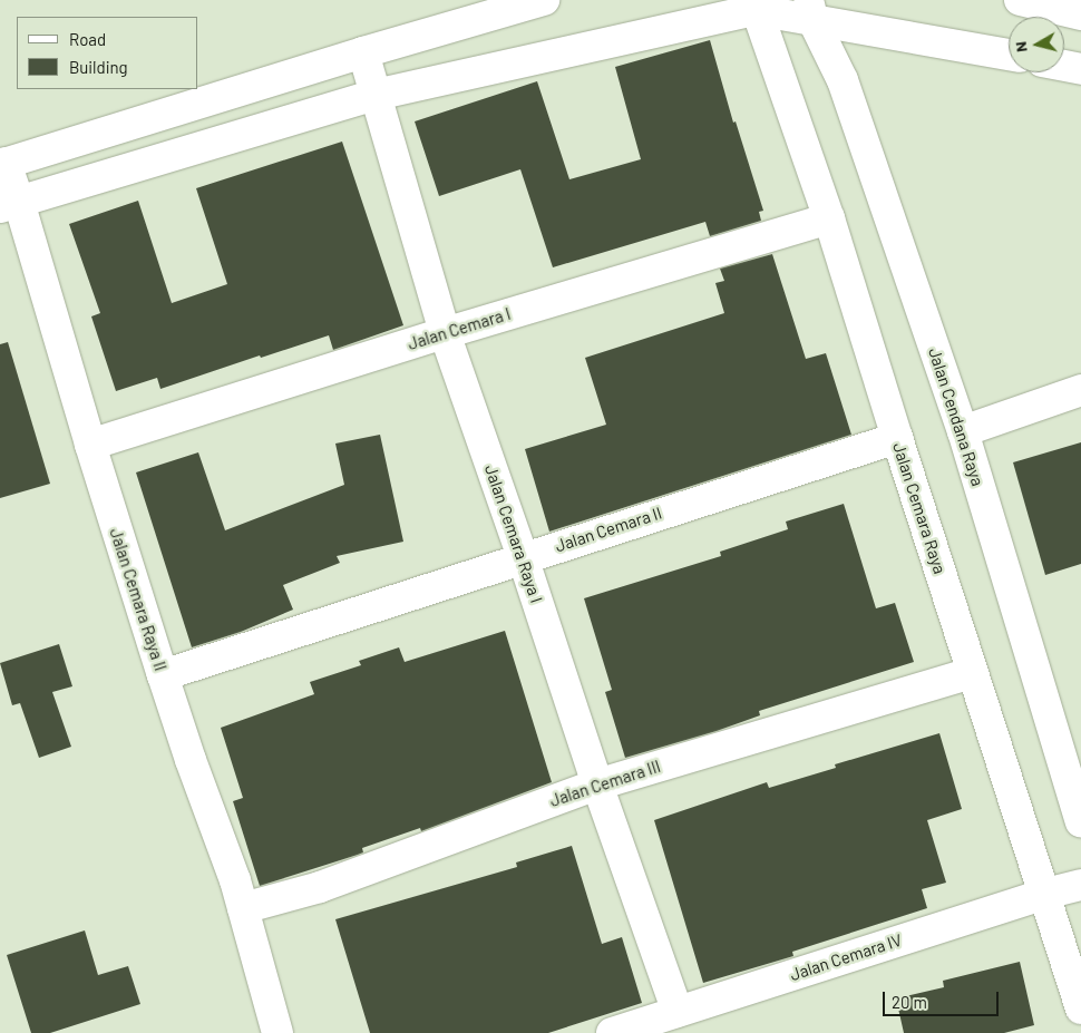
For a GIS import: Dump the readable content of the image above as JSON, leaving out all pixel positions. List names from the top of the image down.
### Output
{
  "streets": {
    "street": [
      "Jalan Cemara I",
      "Jalan Cendana Raya",
      "Jalan Cemara Raya",
      "Jalan Cemara II",
      "Jalan Cemara Raya I",
      "Jalan Cemara Raya II",
      "Jalan Cemara III",
      "Jalan Cemara IV"
    ]
  },
  "crossings": [
    ["Jalan Cemara I", "Jalan Cemara Raya"],
    ["Jalan Cemara I", "Jalan Cemara Raya I"],
    ["Jalan Cemara I", "Jalan Cemara Raya II"],
    ["Jalan Cemara Raya", "Jalan Cemara II"],
    ["Jalan Cemara Raya", "Jalan Cemara III"],
    ["Jalan Cemara Raya", "Jalan Cemara IV"],
    ["Jalan Cemara II", "Jalan Cemara Raya I"],
    ["Jalan Cemara II", "Jalan Cemara Raya II"],
    ["Jalan Cemara Raya I", "Jalan Cemara III"],
    ["Jalan Cemara Raya I", "Jalan Cemara IV"],
    ["Jalan Cemara Raya II", "Jalan Cemara III"]
  ],
  "legend": ["Road", "Building"],
  "scale_bar": "20 m",
  "north": "left"
}
